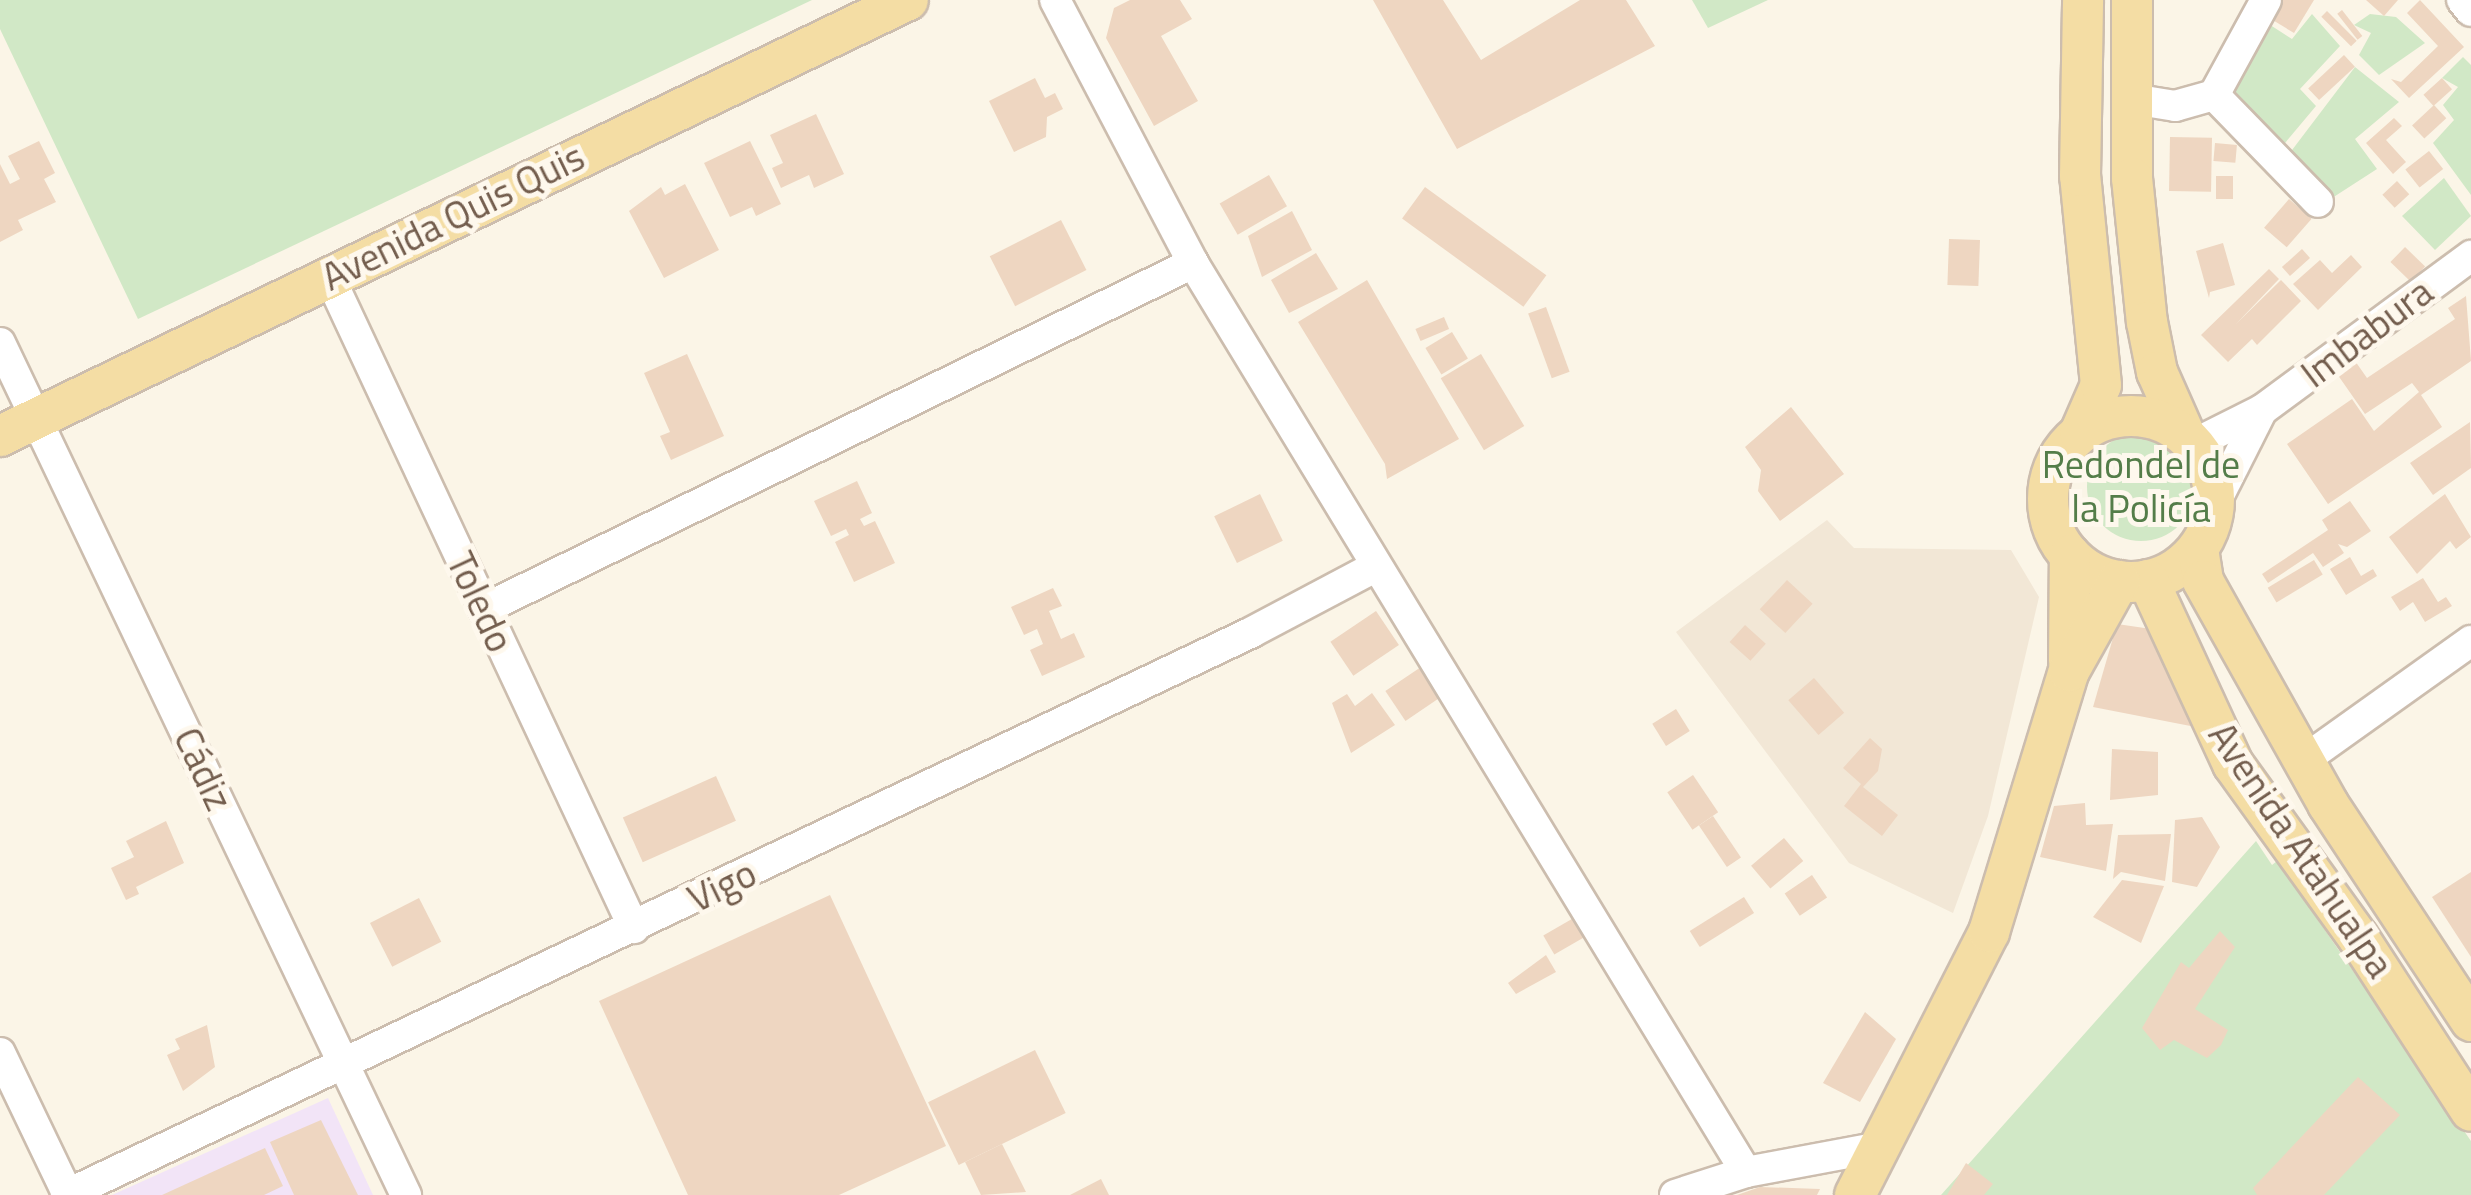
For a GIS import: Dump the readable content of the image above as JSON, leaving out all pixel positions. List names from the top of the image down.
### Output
{
  "streets": {
    "main road": ["Avenida Quis Quis", "Avenida Atahualpa"],
    "street": [
      "Imbabura",
      "Toledo",
      "Cádiz",
      "Vigo"
    ]
  },
  "crossings": [
    ["Avenida Quis Quis", "Toledo"],
    ["Avenida Quis Quis", "Cádiz"],
    ["Imbabura", "Avenida Atahualpa"],
    ["Toledo", "Vigo"],
    ["Cádiz", "Vigo"]
  ],
  "parks": ["Redondel de la Policía"]
}
